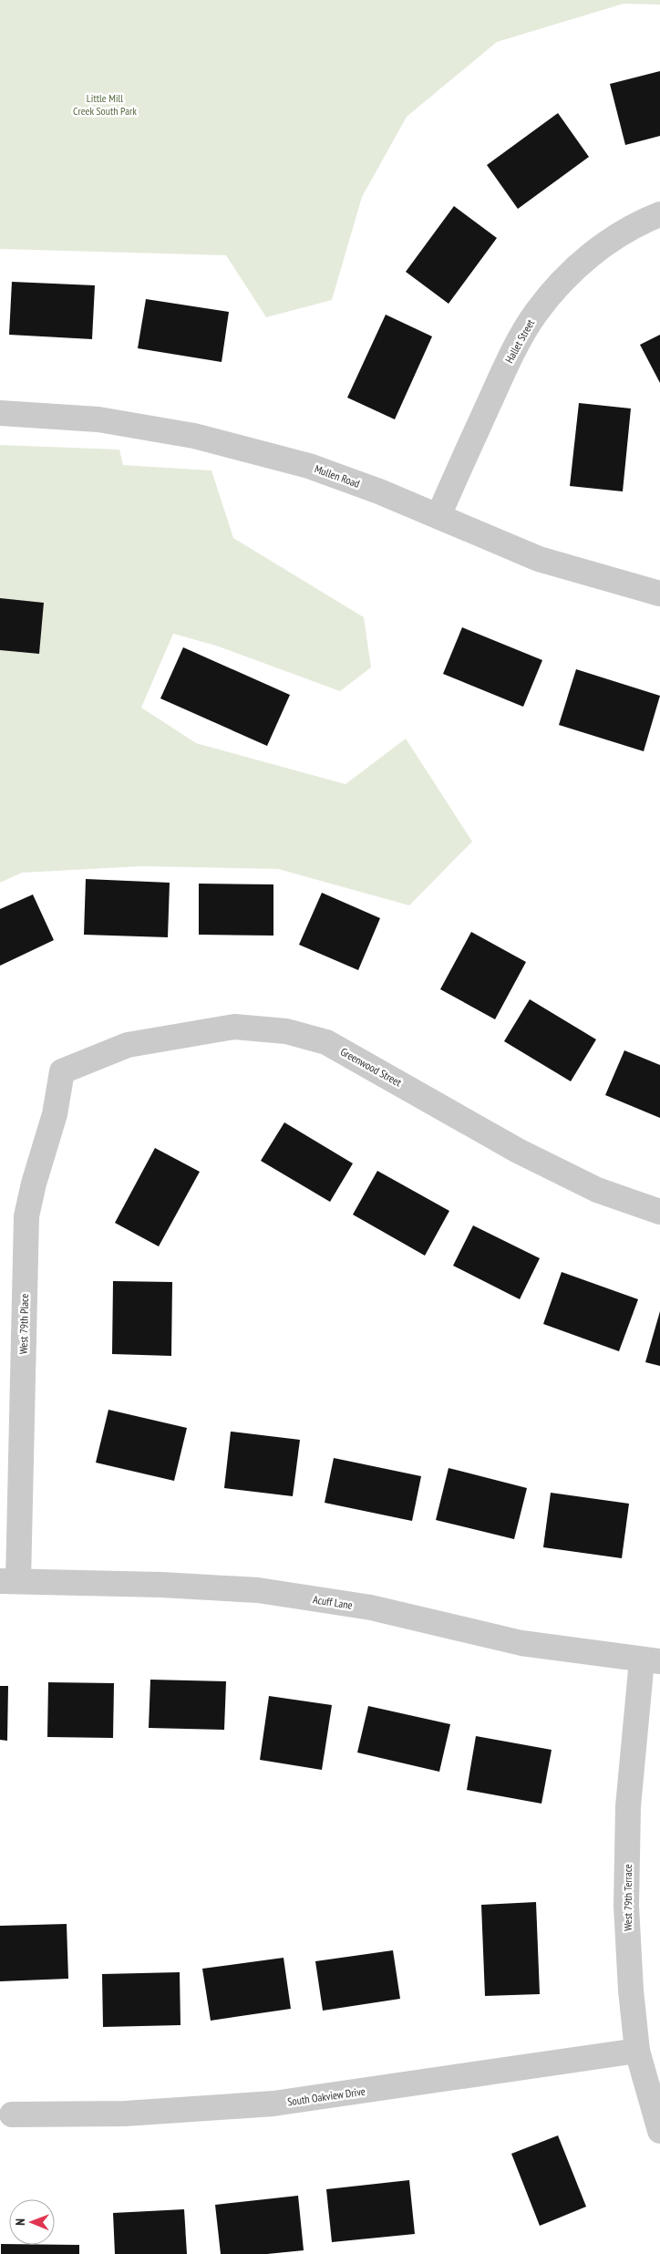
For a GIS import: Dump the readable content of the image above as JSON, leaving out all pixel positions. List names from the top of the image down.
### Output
{
  "streets": {
    "street": [
      "Hallet Street",
      "Mullen Road",
      "Greenwood Street",
      "West 79th Place",
      "Acuff Lane",
      "West 79th Terrace",
      "South Oakview Drive"
    ]
  },
  "crossings": [
    ["Hallet Street", "Mullen Road"],
    ["Greenwood Street", "West 79th Place"],
    ["West 79th Place", "Acuff Lane"],
    ["Acuff Lane", "West 79th Terrace"],
    ["West 79th Terrace", "South Oakview Drive"]
  ],
  "parks": ["Little Mill Creek South Park"],
  "north": "left"
}
